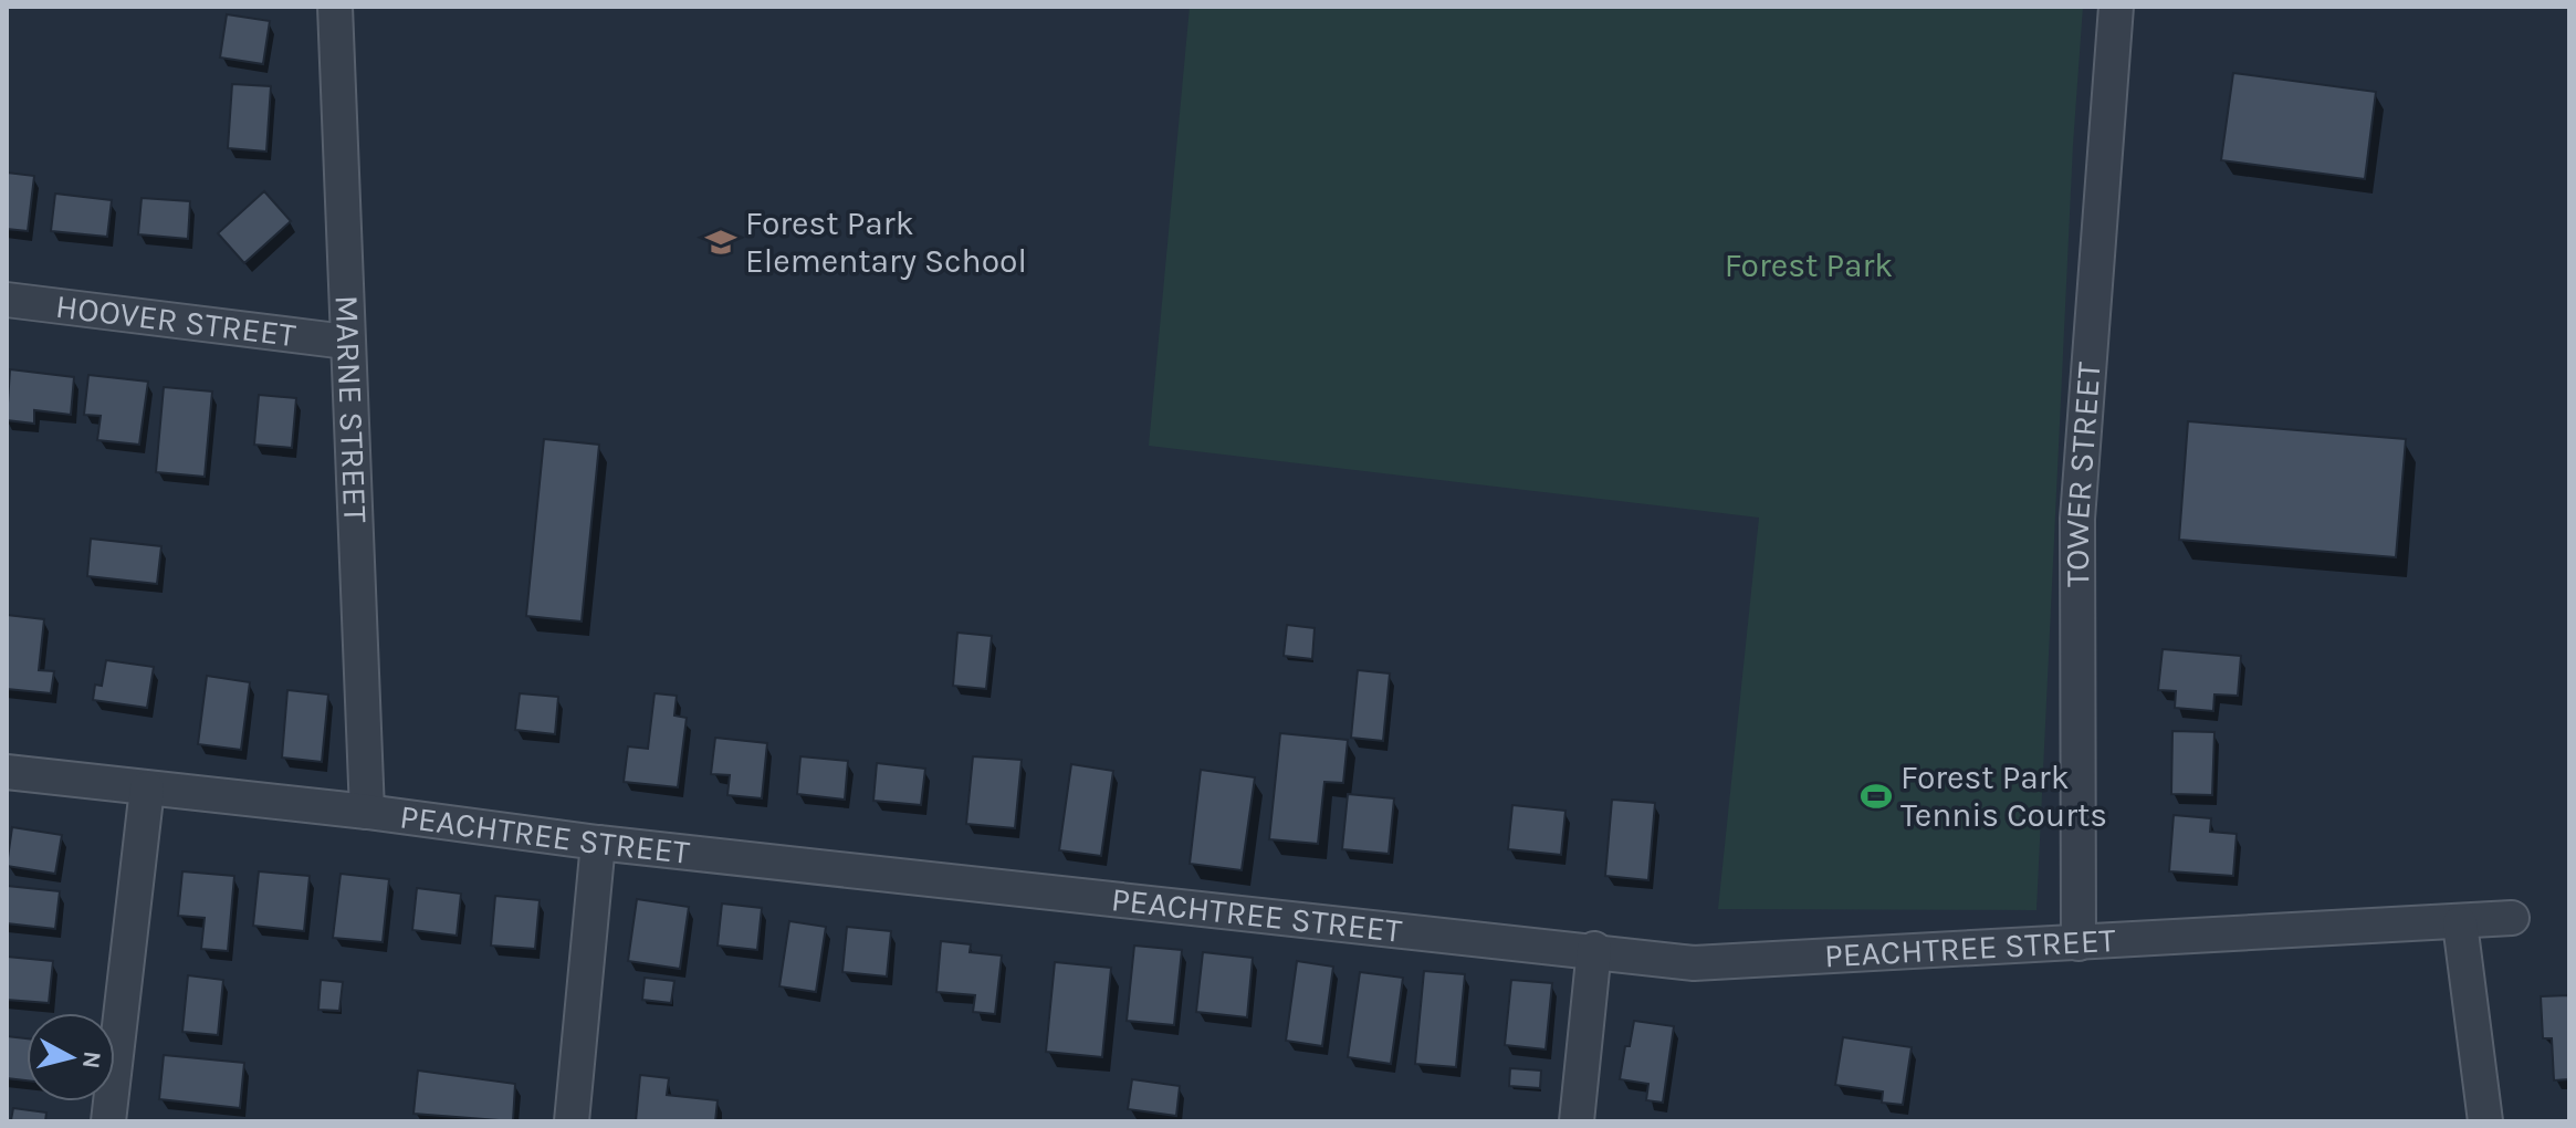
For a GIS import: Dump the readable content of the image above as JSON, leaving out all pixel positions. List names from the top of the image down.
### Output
{
  "streets": {
    "street": [
      "HOOVER STREET",
      "MARNE STREET",
      "TOWER STREET",
      "PEACHTREE STREET"
    ]
  },
  "crossings": [
    ["HOOVER STREET", "MARNE STREET"],
    ["MARNE STREET", "PEACHTREE STREET"],
    ["TOWER STREET", "PEACHTREE STREET"]
  ],
  "parks": ["Forest Park"],
  "places": {
    "school or university": ["Forest Park Elementary School"],
    "sports": ["Forest Park Tennis Courts"]
  },
  "north": "right"
}
